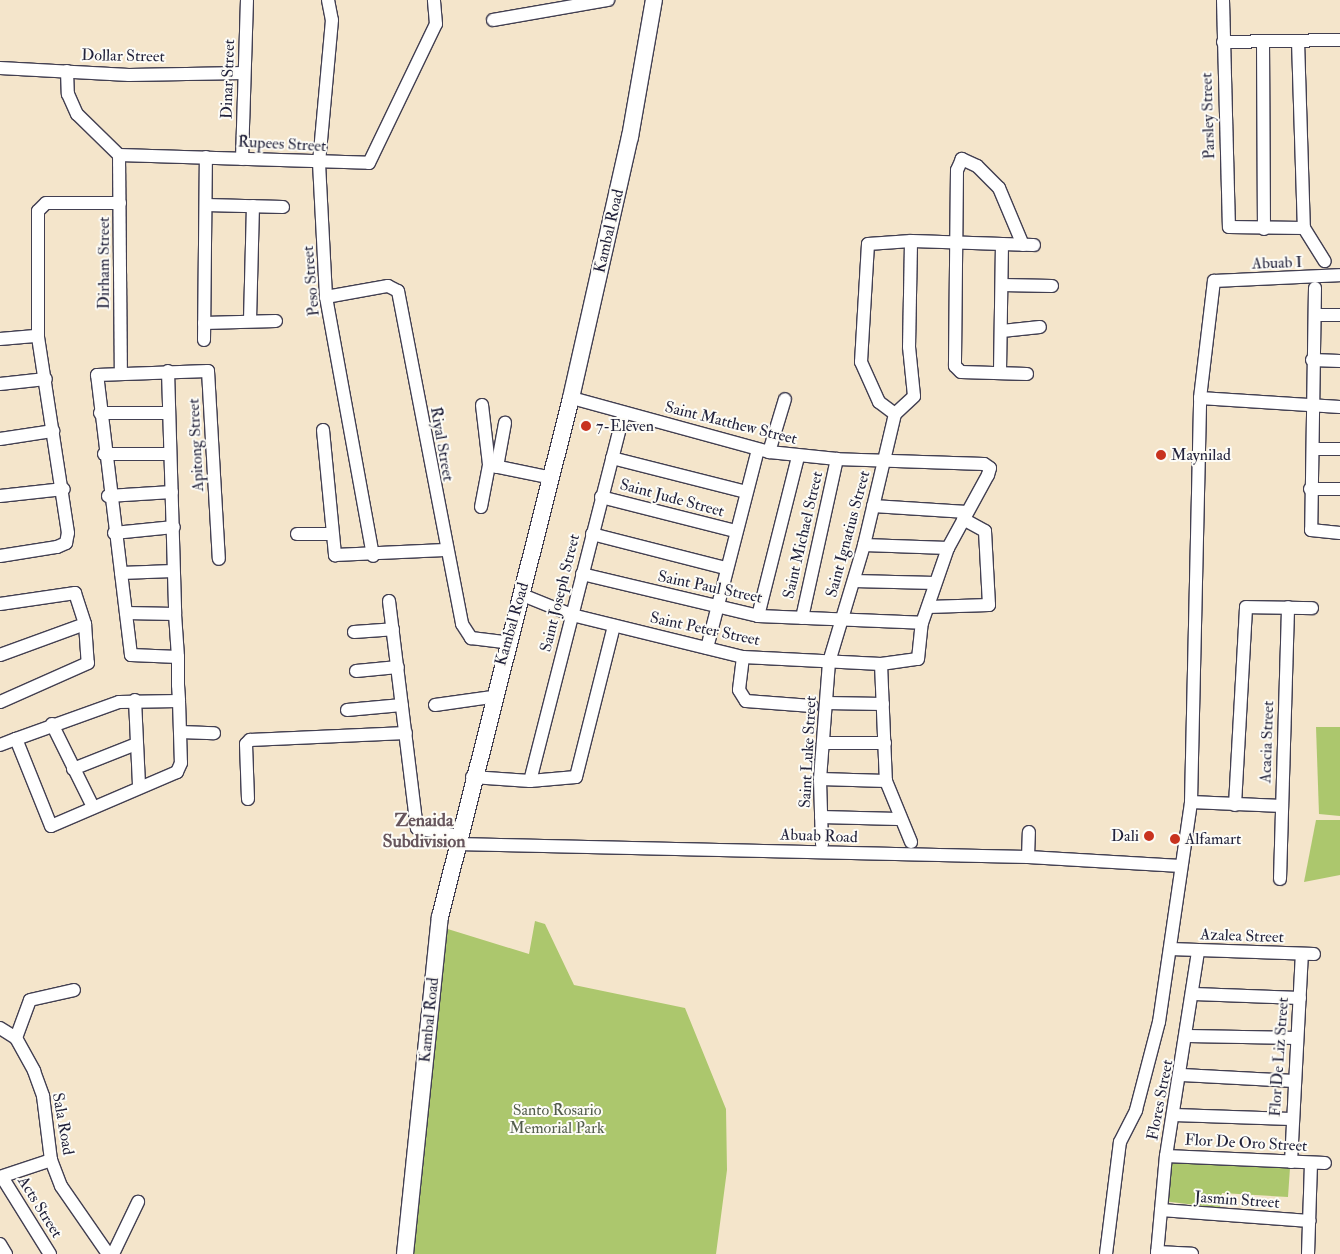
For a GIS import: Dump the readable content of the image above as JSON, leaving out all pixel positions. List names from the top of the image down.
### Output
{
  "streets": {
    "main road": ["Kambal Road"],
    "street": [
      "Dollar Street",
      "Dinar Street",
      "Parsley Street",
      "Rupees Street",
      "Dirham Street",
      "Abuab I",
      "Peso Street",
      "Saint Matthew Street",
      "Riyal Street",
      "Apitong Street",
      "Saint Jude Street",
      "Saint Ignatius Street",
      "Saint Michael Street",
      "Saint Paul Street",
      "Saint Joseph Street",
      "Saint Peter Street",
      "Acacia Street",
      "Saint Luke Street",
      "Abuab Road",
      "Azalea Street",
      "Flor De Liz Street",
      "Flores Street",
      "Sala Road",
      "Flor De Oro Street",
      "Jasmin Street",
      "Acts Street"
    ]
  },
  "crossings": [
    ["Dollar Street", "Dinar Street"],
    ["Dinar Street", "Rupees Street"],
    ["Rupees Street", "Dirham Street"],
    ["Rupees Street", "Peso Street"],
    ["Kambal Road", "Saint Matthew Street"],
    ["Kambal Road", "Riyal Street"],
    ["Kambal Road", "Saint Peter Street"],
    ["Kambal Road", "Abuab Road"],
    ["Peso Street", "Riyal Street"],
    ["Saint Matthew Street", "Saint Ignatius Street"],
    ["Saint Matthew Street", "Saint Michael Street"],
    ["Saint Matthew Street", "Saint Joseph Street"],
    ["Saint Jude Street", "Saint Joseph Street"],
    ["Saint Ignatius Street", "Saint Paul Street"],
    ["Saint Ignatius Street", "Saint Peter Street"],
    ["Saint Ignatius Street", "Saint Luke Street"],
    ["Saint Michael Street", "Saint Paul Street"],
    ["Saint Paul Street", "Saint Joseph Street"],
    ["Saint Paul Street", "Saint Peter Street"],
    ["Saint Joseph Street", "Saint Peter Street"],
    ["Saint Peter Street", "Saint Luke Street"],
    ["Azalea Street", "Flor De Liz Street"],
    ["Azalea Street", "Flores Street"],
    ["Flor De Liz Street", "Flor De Oro Street"],
    ["Flores Street", "Flor De Oro Street"],
    ["Flores Street", "Jasmin Street"]
  ],
  "districts": ["Zenaida Subdivision"],
  "parks": ["Santo Rosario Memorial Park"],
  "places": [
    "7-Eleven",
    "Maynilad",
    "Dali",
    "Alfamart"
  ]
}
